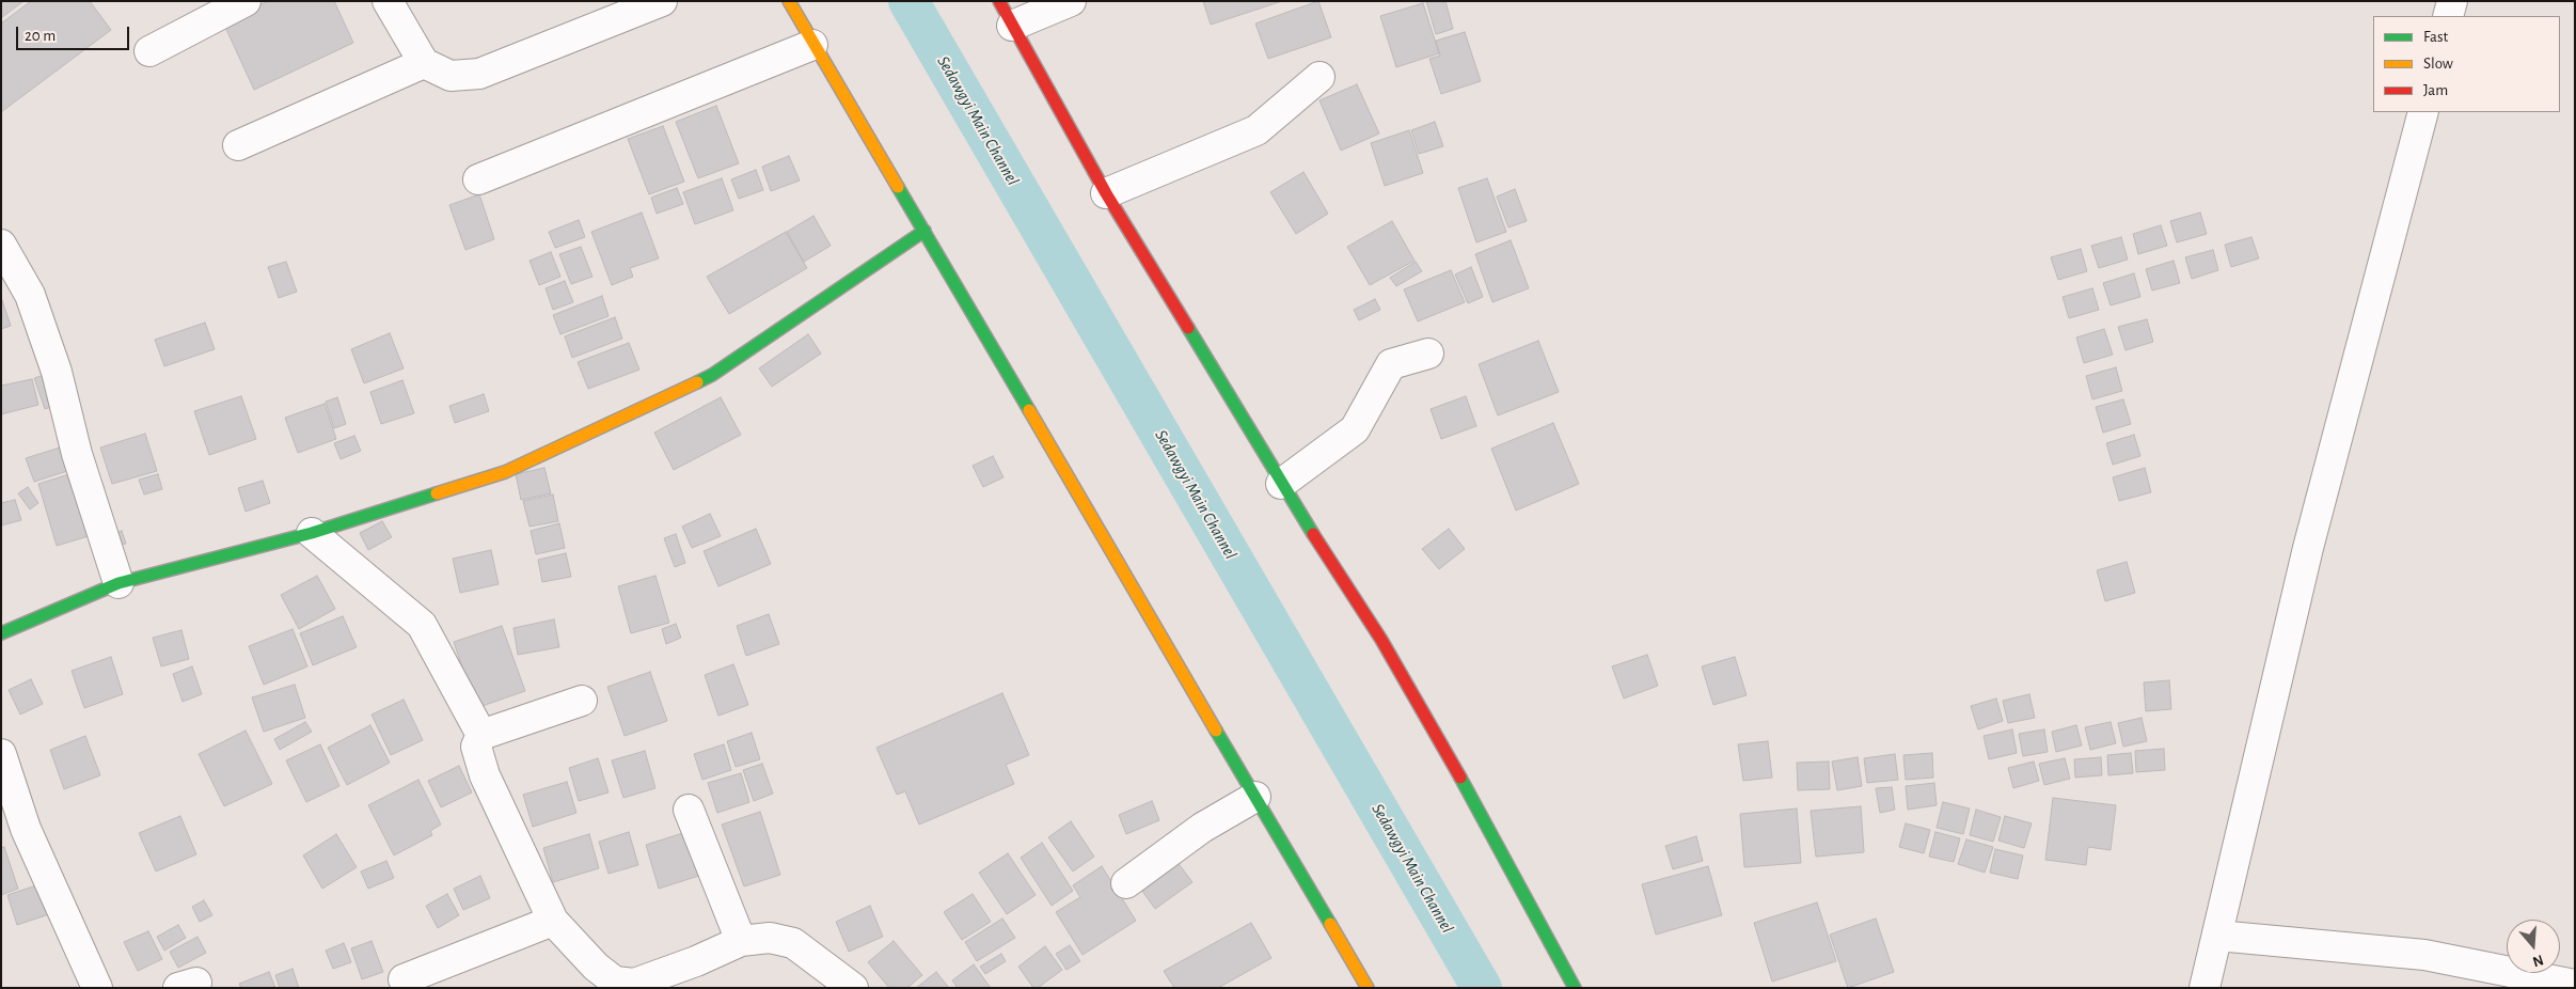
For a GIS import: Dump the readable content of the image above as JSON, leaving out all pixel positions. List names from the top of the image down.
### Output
{
  "water": ["Sedawgyi Main Channel"],
  "legend": ["Fast", "Slow", "Jam"],
  "scale_bar": "20 m",
  "north": "bottom"
}
